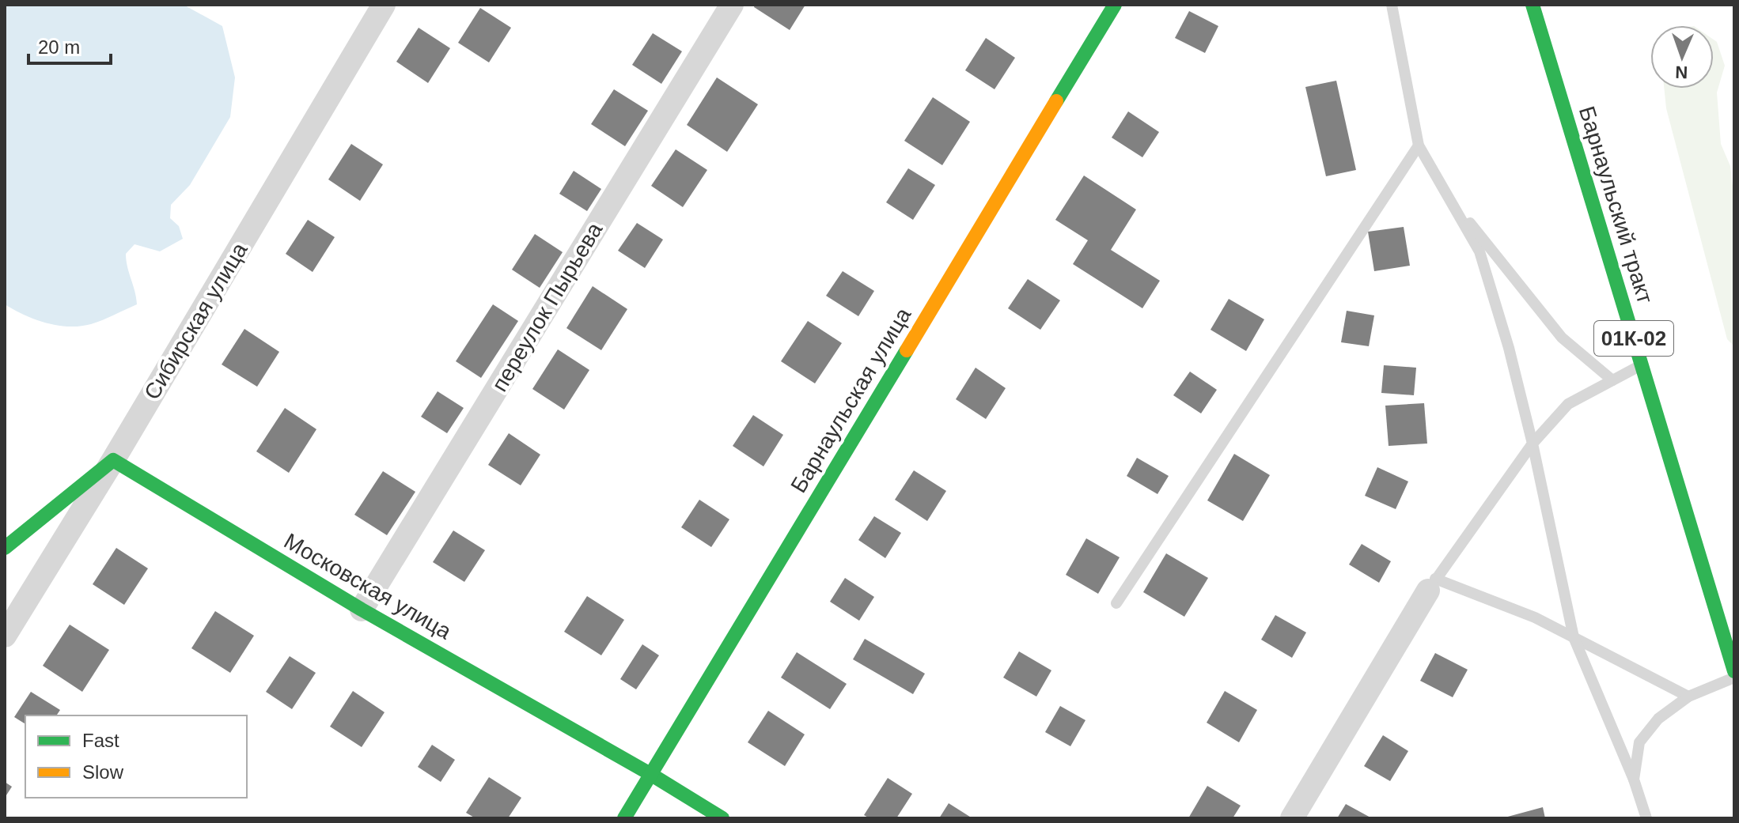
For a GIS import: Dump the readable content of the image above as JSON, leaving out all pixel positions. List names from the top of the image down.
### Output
{
  "streets": {
    "street": [
      "Барнаульский тракт",
      "переулок Пырьева",
      "Сибирская улица",
      "01К-02",
      "Барнаульская улица",
      "Московская улица"
    ]
  },
  "crossings": [
    ["переулок Пырьева", "Московская улица"],
    ["Сибирская улица", "Московская улица"],
    ["Барнаульская улица", "Московская улица"]
  ],
  "legend": ["Fast", "Slow"],
  "scale_bar": "20 m",
  "north": "bottom"
}
